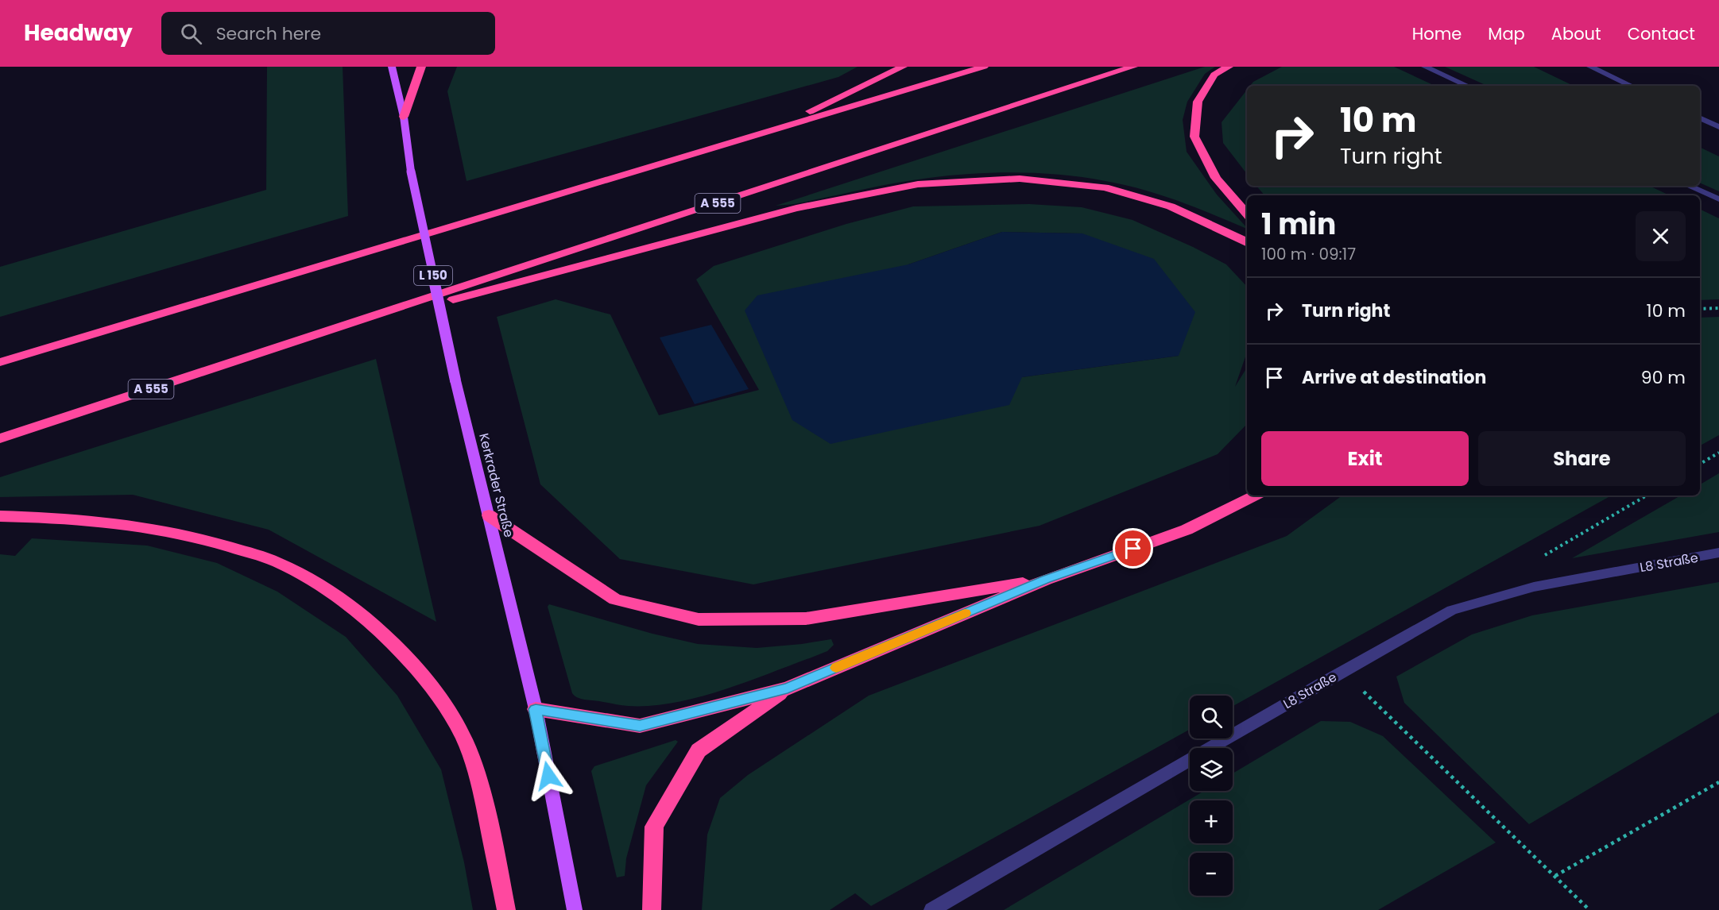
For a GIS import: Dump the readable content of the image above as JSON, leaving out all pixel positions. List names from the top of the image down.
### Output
{
  "streets": {
    "highway": ["A 555"],
    "main road": ["L 150", "Kerkrader Straße"],
    "lane": ["L8 Straße"]
  },
  "page": {
    "header": "Headway",
    "search": "Search here",
    "nav": [
      "Home",
      "Map",
      "About",
      "Contact"
    ],
    "turn": ["10 m", "Turn right"],
    "heading": ["1 min", "100 m · 09:17"],
    "list": [
      {
        "name": "Turn right",
        "value": "10 m"
      },
      {
        "name": "Arrive at destination",
        "value": "90 m"
      }
    ],
    "buttons": ["Exit", "Share"],
    "map_buttons": ["+", "−"]
  }
}
